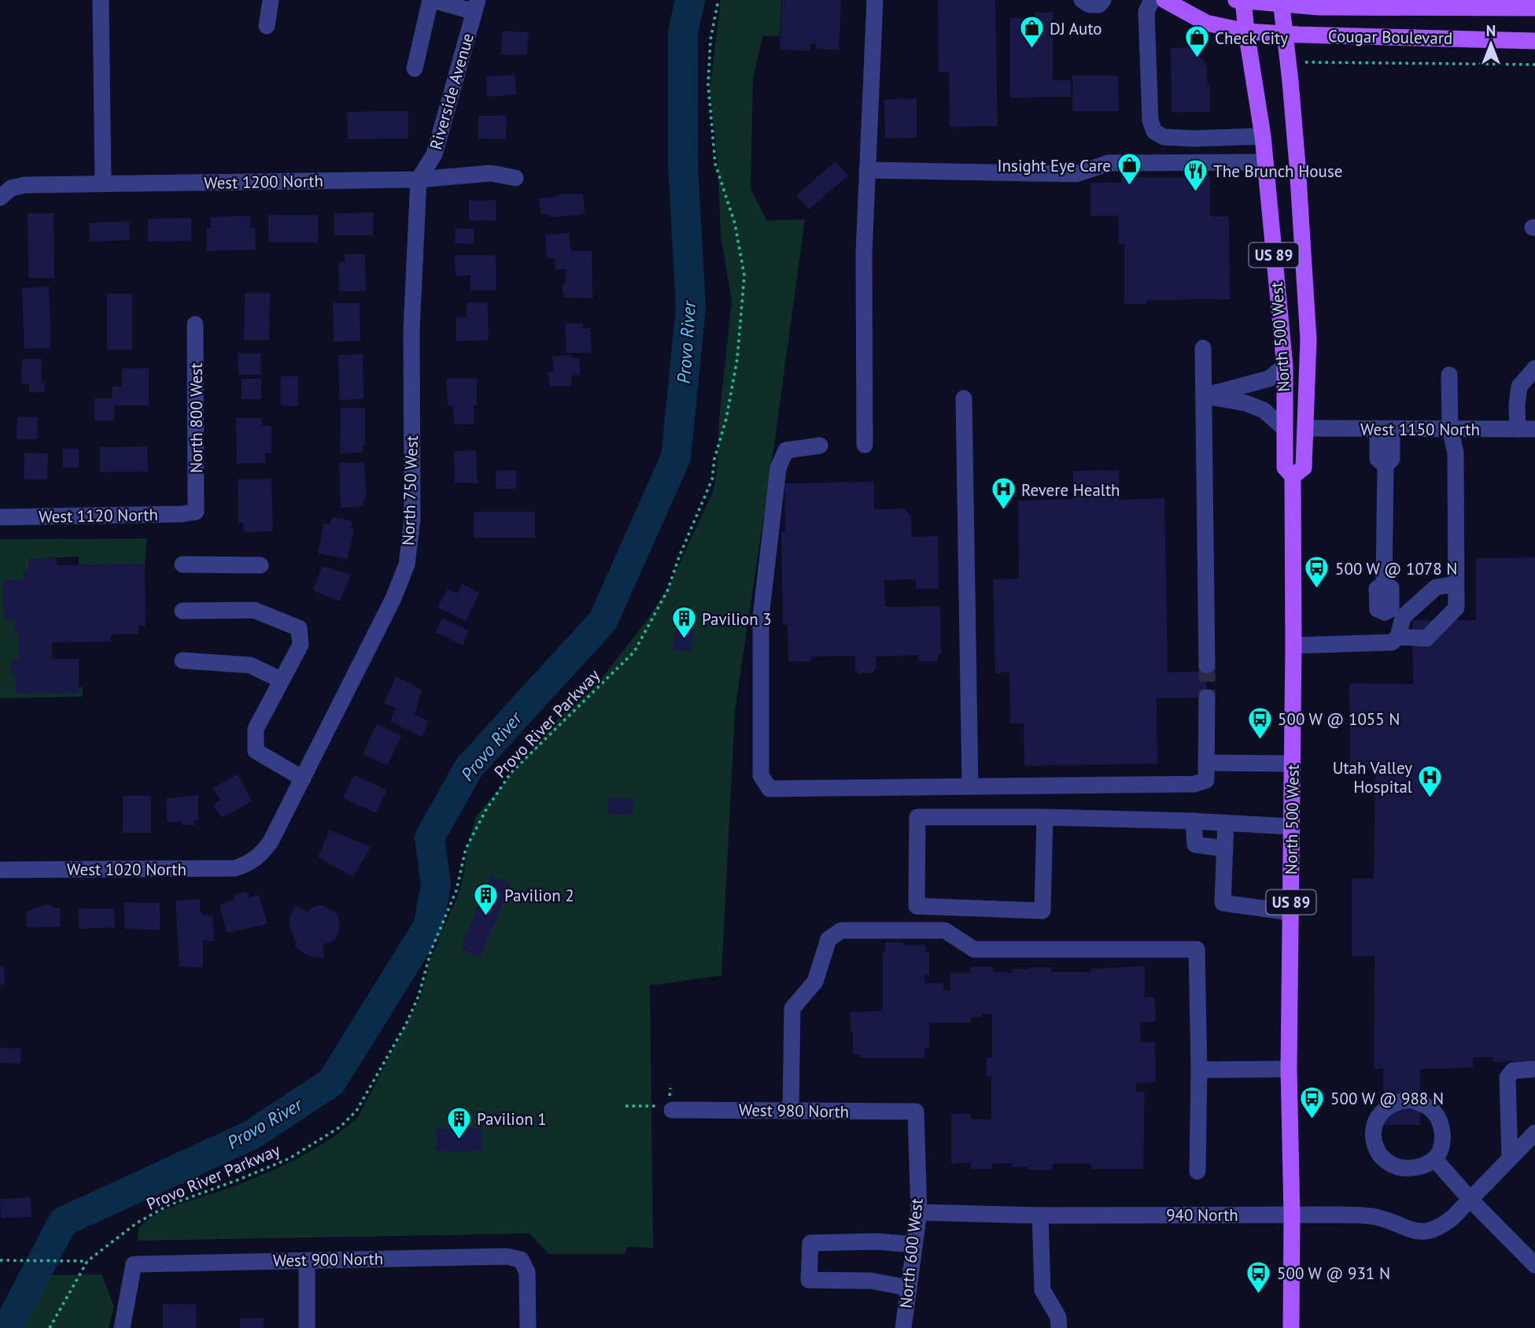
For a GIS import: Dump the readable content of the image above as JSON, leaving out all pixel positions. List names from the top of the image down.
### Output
{
  "streets": {
    "main road": ["Cougar Boulevard", "US 89", "North 500 West"],
    "street": [
      "Riverside Avenue",
      "West 1200 North",
      "North 800 West",
      "West 1150 North",
      "North 750 West",
      "West 1120 North",
      "West 1020 North",
      "West 980 North",
      "940 North",
      "North 600 West",
      "West 900 North"
    ],
    "path": ["Provo River Parkway"]
  },
  "crossings": [
    ["Cougar Boulevard", "US 89"],
    ["Cougar Boulevard", "North 500 West"],
    ["Riverside Avenue", "West 1200 North"],
    ["Riverside Avenue", "North 750 West"],
    ["West 1200 North", "North 750 West"],
    ["US 89", "North 500 West"],
    ["North 500 West", "West 1150 North"],
    ["North 500 West", "940 North"],
    ["North 800 West", "West 1120 North"],
    ["North 750 West", "West 1020 North"],
    ["West 980 North", "North 600 West"],
    ["940 North", "North 600 West"]
  ],
  "water": ["Provo River"],
  "places": {
    "shop": ["DJ Auto", "Check City", "Insight Eye Care"],
    "restaurant": ["The Brunch House"],
    "hospital": ["Revere Health", "Utah Valley Hospital"],
    "bus stop": [
      "500 W @ 1078 N",
      "500 W @ 1055 N",
      "500 W @ 988 N",
      "500 W @ 931 N"
    ],
    "building": ["Pavilion 3", "Pavilion 2", "Pavilion 1"]
  },
  "north": "top"
}
